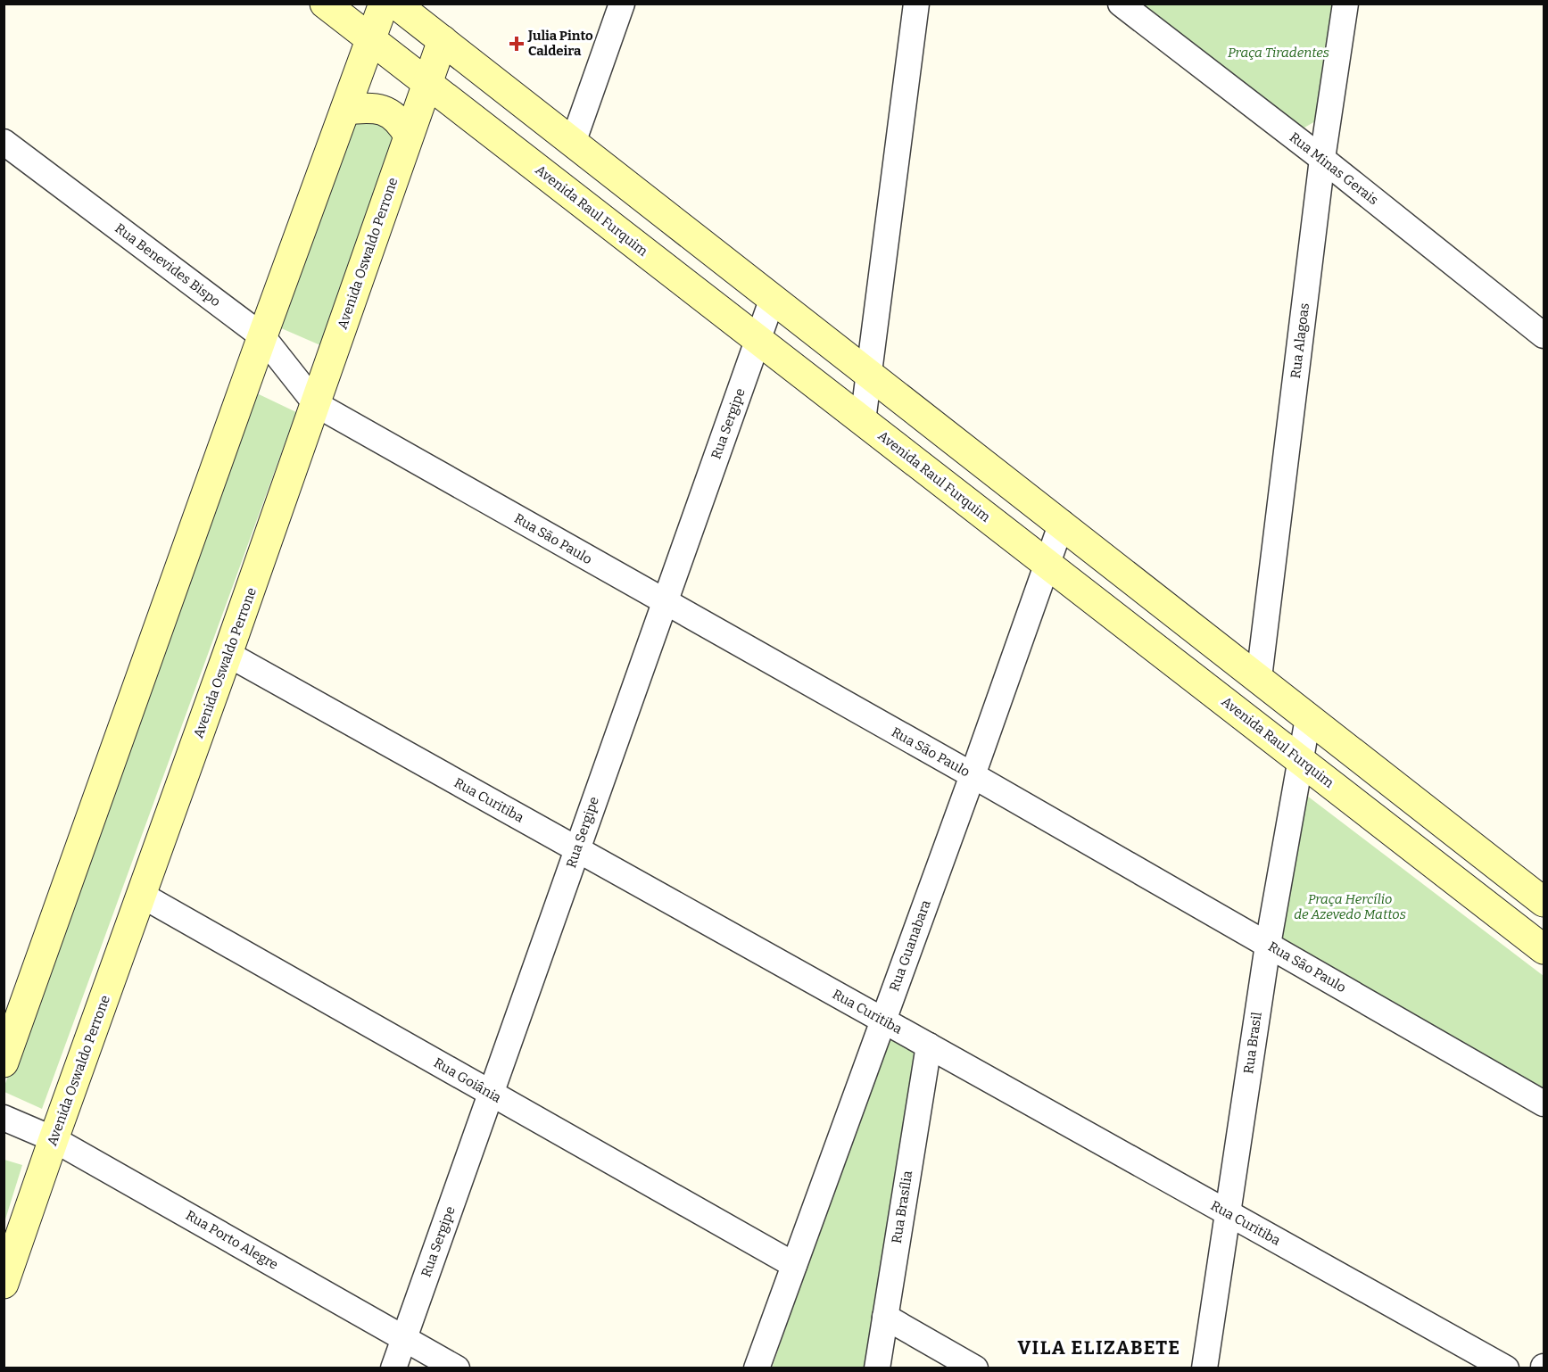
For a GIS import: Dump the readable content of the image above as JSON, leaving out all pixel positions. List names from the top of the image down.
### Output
{
  "streets": {
    "main road": ["Avenida Raul Furquim", "Avenida Oswaldo Perrone"],
    "street": [
      "Rua Minas Gerais",
      "Rua Benevides Bispo",
      "Rua Alagoas",
      "Rua Sergipe",
      "Rua São Paulo",
      "Rua Curitiba",
      "Rua Guanabara",
      "Rua Brasil",
      "Rua Goiânia",
      "Rua Brasília",
      "Rua Porto Alegre"
    ]
  },
  "crossings": [
    ["Rua Minas Gerais", "Rua Alagoas"],
    ["Avenida Raul Furquim", "Avenida Oswaldo Perrone"],
    ["Avenida Raul Furquim", "Rua Sergipe"],
    ["Avenida Raul Furquim", "Rua Guanabara"],
    ["Avenida Raul Furquim", "Rua Brasil"],
    ["Avenida Oswaldo Perrone", "Rua Benevides Bispo"],
    ["Avenida Oswaldo Perrone", "Rua São Paulo"],
    ["Avenida Oswaldo Perrone", "Rua Curitiba"],
    ["Avenida Oswaldo Perrone", "Rua Goiânia"],
    ["Avenida Oswaldo Perrone", "Rua Porto Alegre"],
    ["Rua Benevides Bispo", "Rua São Paulo"],
    ["Rua Sergipe", "Rua São Paulo"],
    ["Rua Sergipe", "Rua Curitiba"],
    ["Rua Sergipe", "Rua Goiânia"],
    ["Rua Sergipe", "Rua Porto Alegre"],
    ["Rua São Paulo", "Rua Guanabara"],
    ["Rua São Paulo", "Rua Brasil"],
    ["Rua Curitiba", "Rua Guanabara"],
    ["Rua Curitiba", "Rua Brasil"],
    ["Rua Curitiba", "Rua Brasília"],
    ["Rua Guanabara", "Rua Goiânia"]
  ],
  "districts": ["VILA ELIZABETE"],
  "parks": ["Praça Tiradentes", "Praça Hercílio de Azevedo Mattos"],
  "places": {
    "health": ["Julia Pinto Caldeira"]
  }
}
